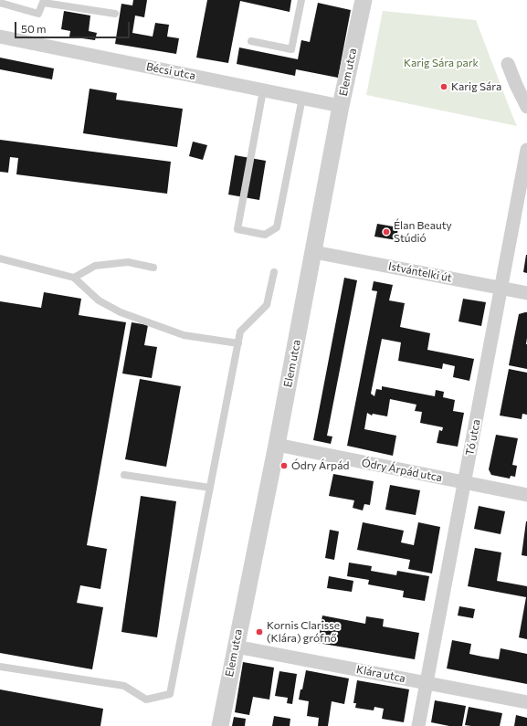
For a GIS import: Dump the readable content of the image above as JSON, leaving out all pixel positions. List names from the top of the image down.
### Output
{
  "streets": {
    "street": [
      "Bécsi utca",
      "Elem utca",
      "Istvántelki út",
      "Tó utca",
      "Ódry Árpád utca",
      "Klára utca"
    ]
  },
  "crossings": [
    ["Bécsi utca", "Elem utca"],
    ["Elem utca", "Istvántelki út"],
    ["Elem utca", "Ódry Árpád utca"],
    ["Elem utca", "Klára utca"],
    ["Istvántelki út", "Tó utca"],
    ["Tó utca", "Ódry Árpád utca"],
    ["Tó utca", "Klára utca"]
  ],
  "parks": ["Karig Sára park"],
  "places": [
    "Karig Sára",
    "Élan Beauty Stúdió",
    "Ódry Árpád",
    "Kornis Clarisse (Klára) grófnő"
  ],
  "scale_bar": "50 m"
}
